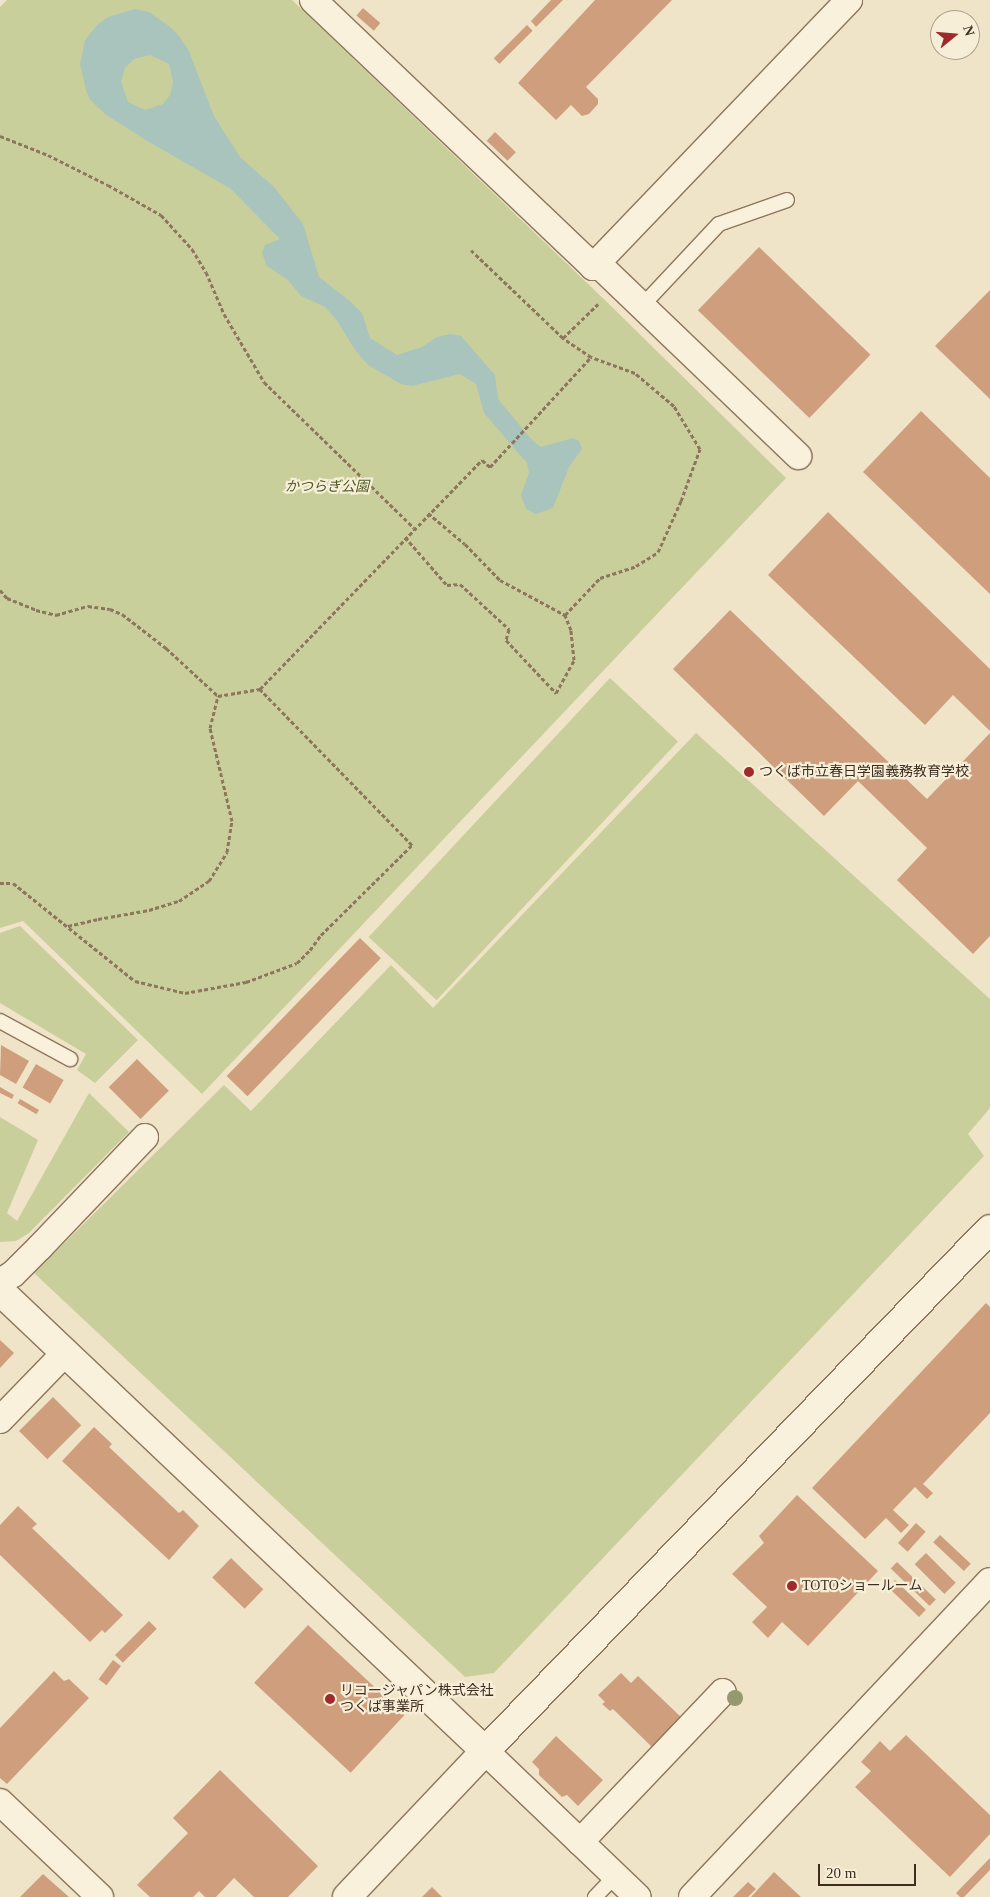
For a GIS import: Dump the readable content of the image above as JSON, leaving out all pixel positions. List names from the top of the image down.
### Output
{
  "parks": ["かつらぎ公園"],
  "places": ["つくば市立春日学園義務教育学校", "TOTOショールーム", "リコージャパン株式会社 つくば事業所"],
  "scale_bar": "20 m",
  "north": "right"
}
